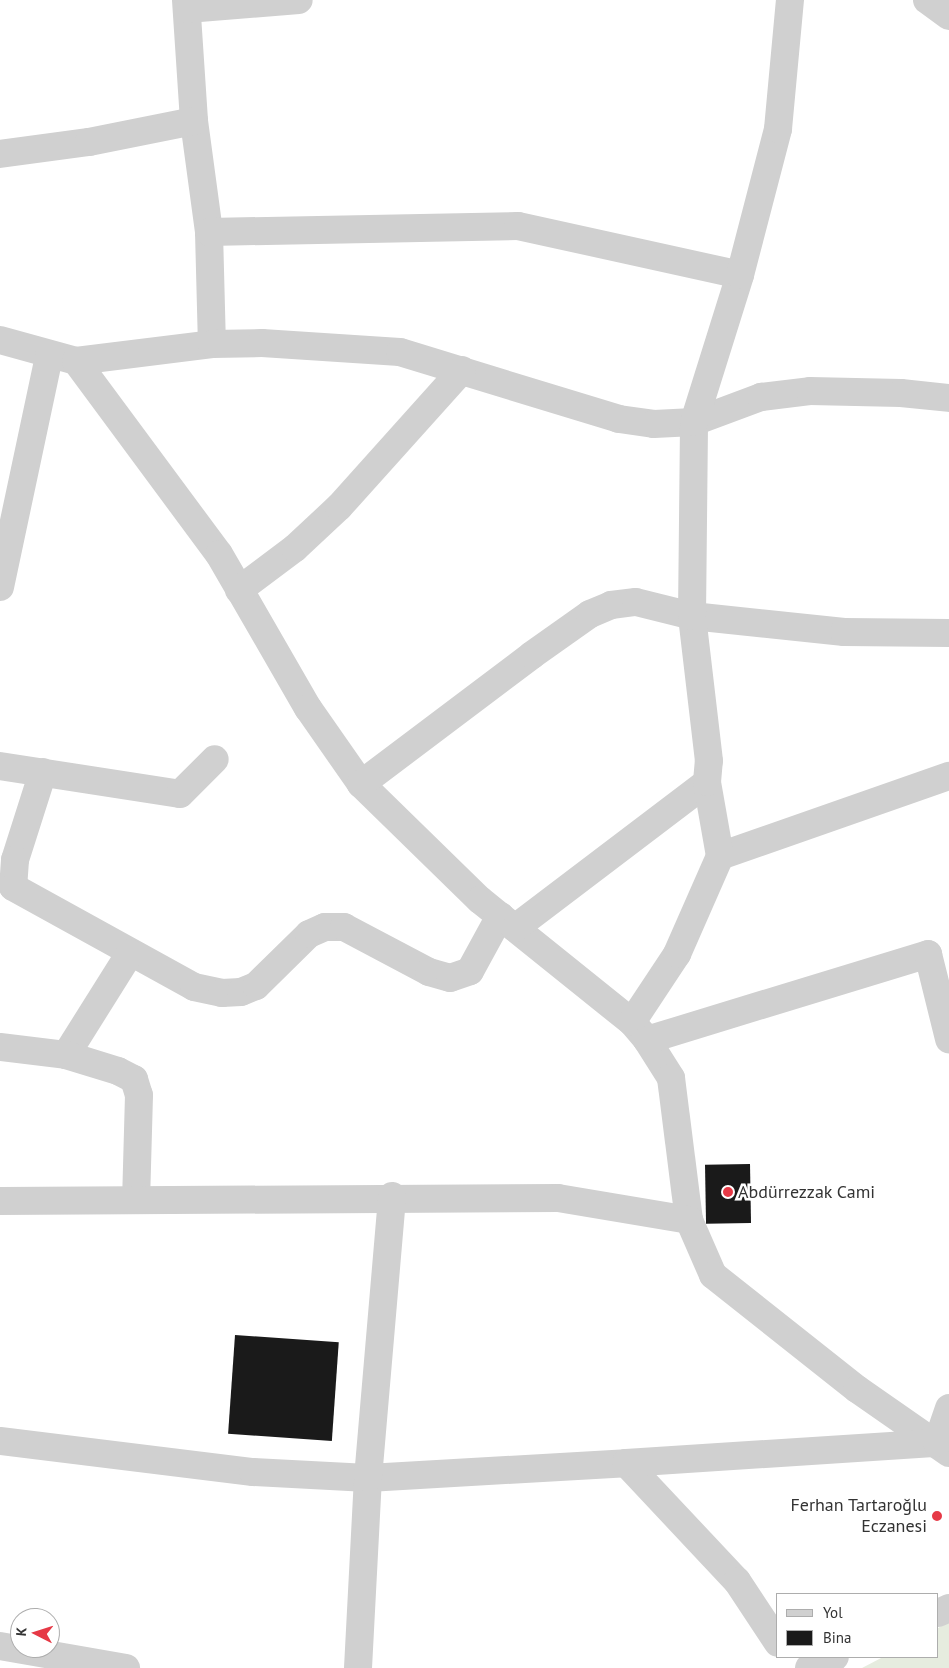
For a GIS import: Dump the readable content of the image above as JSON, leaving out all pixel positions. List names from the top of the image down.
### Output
{
  "places": ["Abdürrezzak Cami", "Ferhan Tartaroğlu Eczanesi"],
  "legend": ["Yol", "Bina"],
  "north": "left"
}
